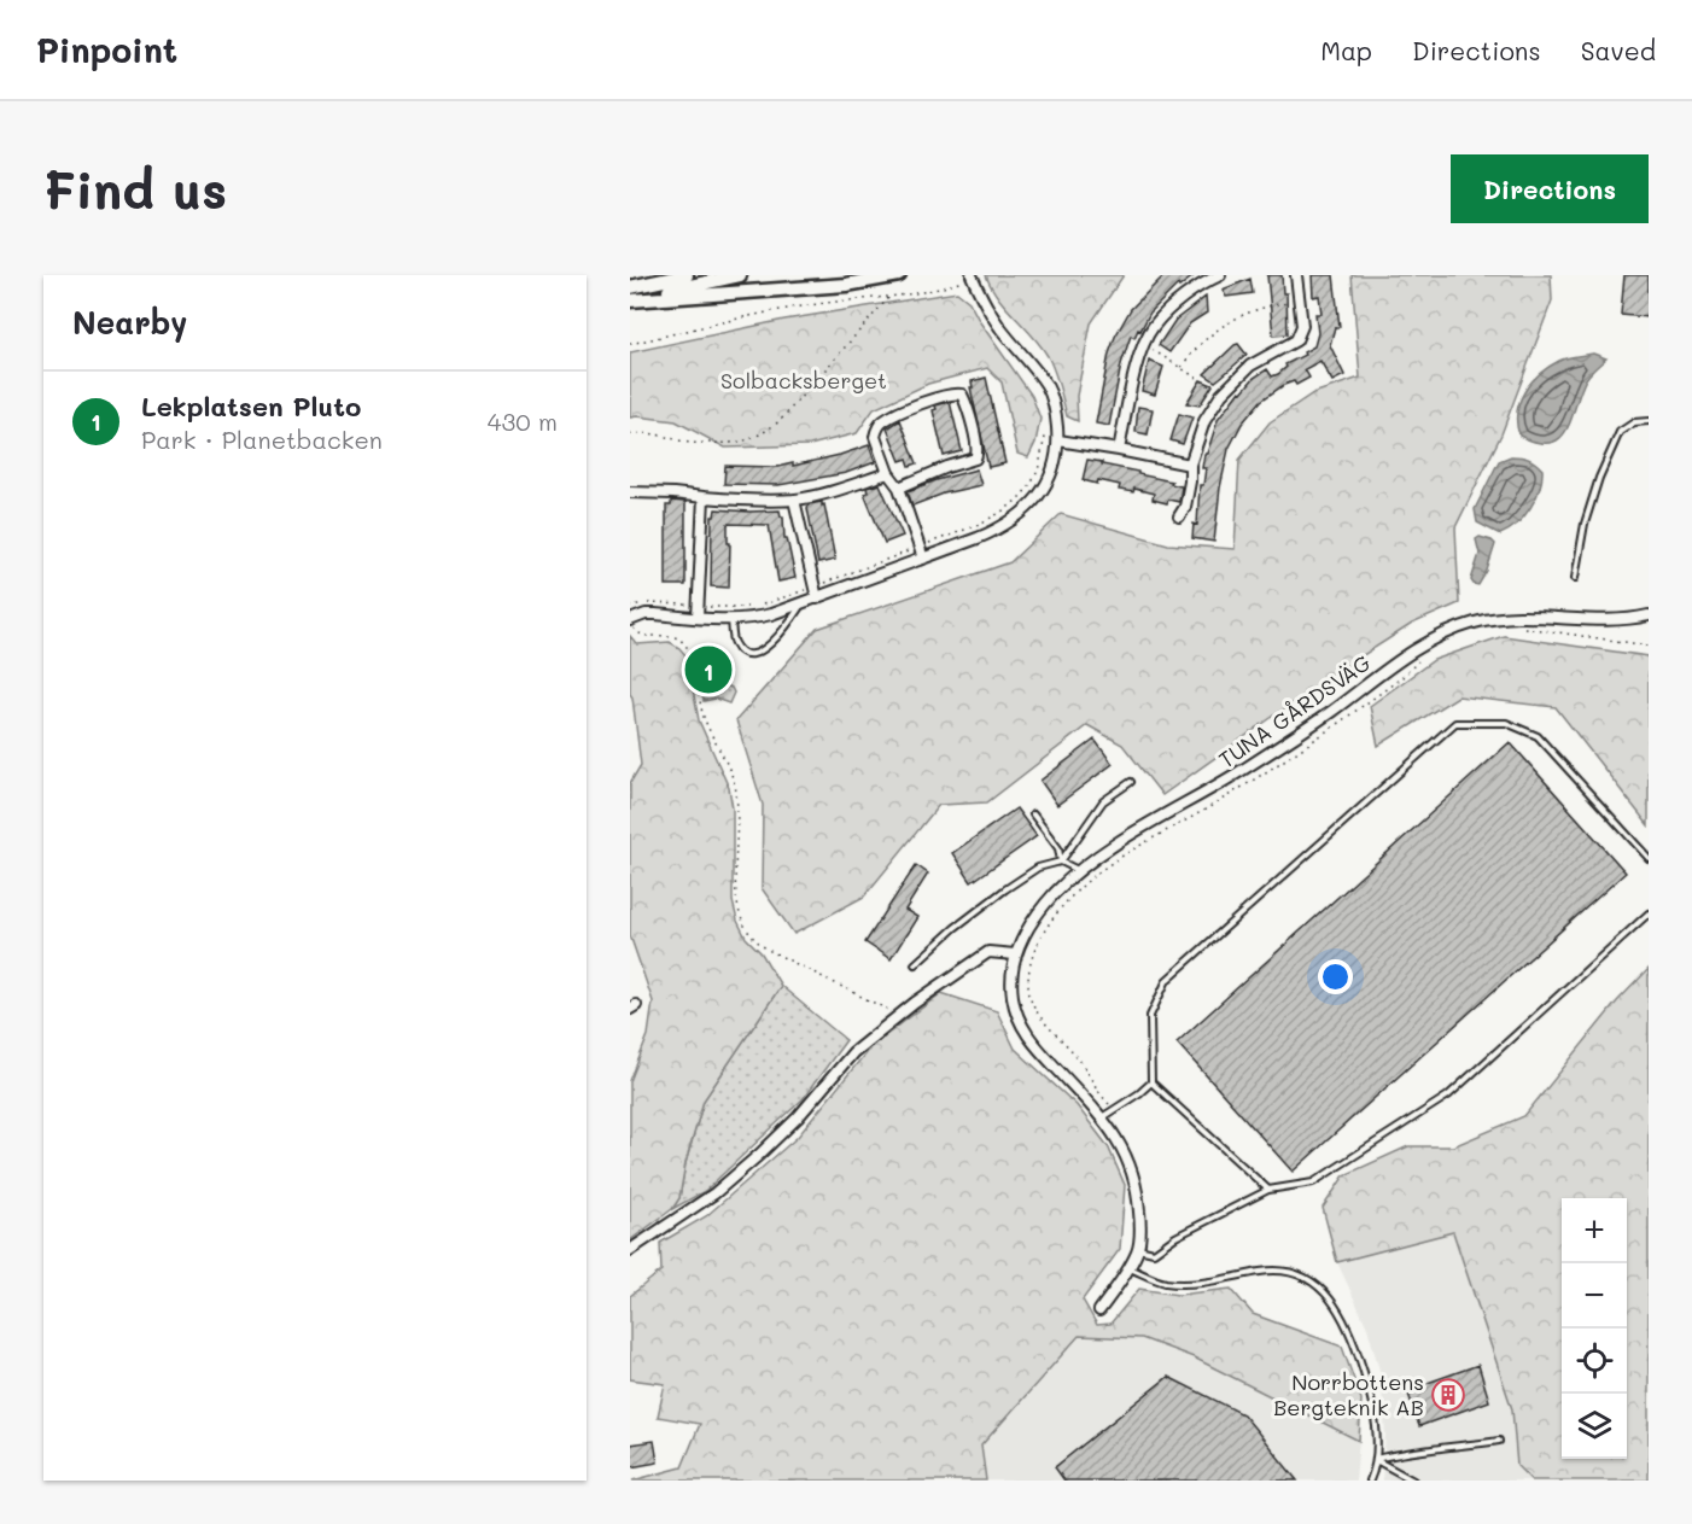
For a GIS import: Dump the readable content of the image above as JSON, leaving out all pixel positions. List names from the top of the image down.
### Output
{
  "streets": {
    "street": ["TUNA GÅRDSVÄG"]
  },
  "parks": ["Solbacksberget"],
  "places": {
    "building": ["Norrbottens Bergteknik AB"]
  },
  "page": {
    "header": "Pinpoint",
    "nav": ["Map", "Directions", "Saved"],
    "buttons": "Directions",
    "title": "Find us",
    "heading": "Nearby",
    "list": [
      {
        "mark": "1",
        "name": "Lekplatsen Pluto",
        "note": "Park · Planetbacken",
        "value": "430 m"
      }
    ],
    "pins": "1",
    "map_buttons": ["+", "−"]
  }
}
